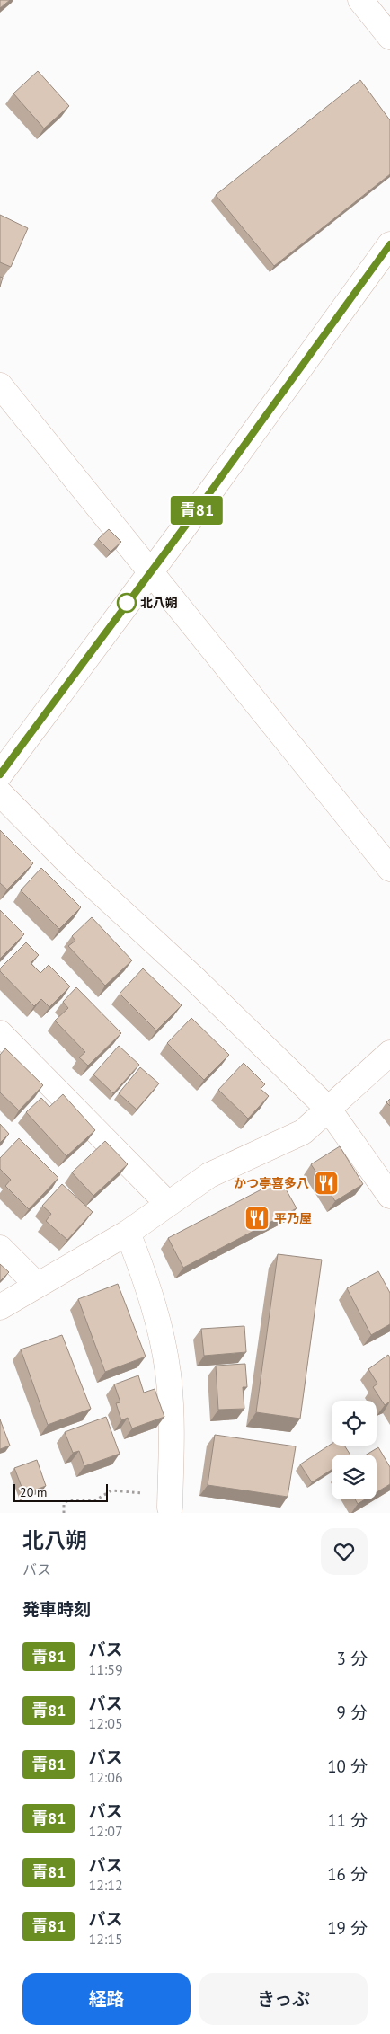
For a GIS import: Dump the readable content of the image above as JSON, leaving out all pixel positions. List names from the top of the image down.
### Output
{
  "places": {
    "other": ["北八朔"],
    "restaurant": ["かつ亭喜多八", "平乃屋"]
  },
  "lines": ["bus line 青81"],
  "scale_bar": "20 m",
  "page": {
    "on_map": "青81",
    "scale": "20 m",
    "heading": [
      ["北八朔", "バス"],
      "発車時刻"
    ],
    "list": [
      {
        "mark": "青81",
        "name": "バス",
        "note": "11:59",
        "value": "3 分"
      },
      {
        "mark": "青81",
        "name": "バス",
        "note": "12:05",
        "value": "9 分"
      },
      {
        "mark": "青81",
        "name": "バス",
        "note": "12:06",
        "value": "10 分"
      },
      {
        "mark": "青81",
        "name": "バス",
        "note": "12:07",
        "value": "11 分"
      },
      {
        "mark": "青81",
        "name": "バス",
        "note": "12:12",
        "value": "16 分"
      },
      {
        "mark": "青81",
        "name": "バス",
        "note": "12:15",
        "value": "19 分"
      }
    ],
    "buttons": ["経路", "きっぷ"]
  }
}
